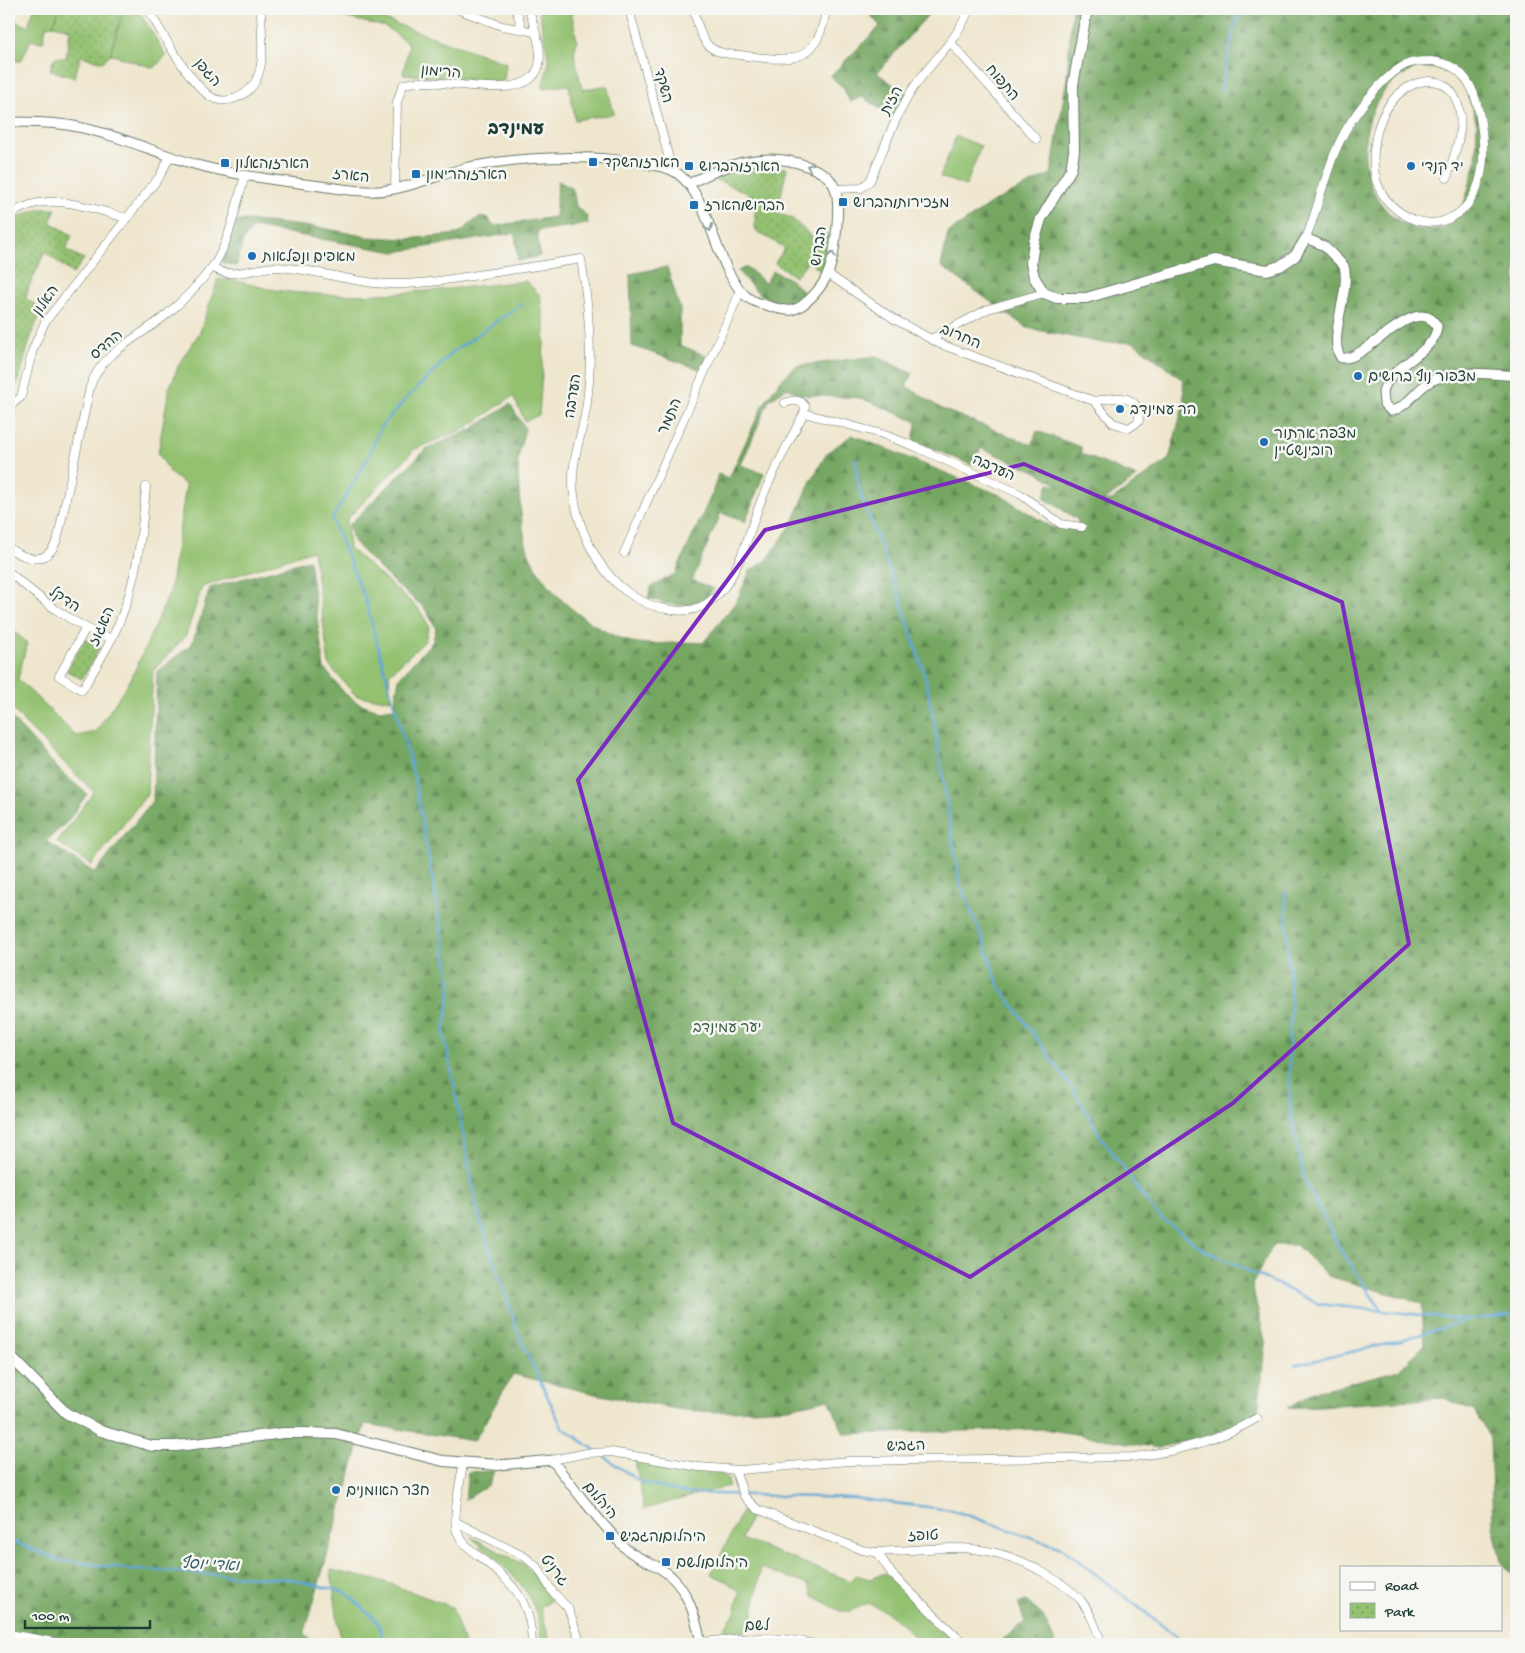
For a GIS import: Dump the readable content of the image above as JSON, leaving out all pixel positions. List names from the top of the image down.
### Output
{
  "streets": {
    "street": [
      "הרימון",
      "הגפן",
      "התפוח",
      "השקד",
      "הזית",
      "הארז",
      "הברוש",
      "האלון",
      "החרוב",
      "ההדס",
      "הערבה",
      "התמר",
      "הדקל",
      "האגוז",
      "הגביש",
      "היהלום",
      "טופז",
      "גרניט",
      "לשם"
    ]
  },
  "crossings": [
    ["הרימון", "הארז"],
    ["התפוח", "הזית"],
    ["השקד", "הארז"],
    ["הזית", "הארז"],
    ["הזית", "הברוש"],
    ["הזית", "החרוב"],
    ["הזית", "התמר"],
    ["הארז", "הברוש"],
    ["הארז", "האלון"],
    ["הארז", "החרוב"],
    ["הארז", "ההדס"],
    ["הארז", "התמר"],
    ["הברוש", "החרוב"],
    ["הברוש", "התמר"],
    ["החרוב", "התמר"],
    ["ההדס", "הערבה"],
    ["הדקל", "האגוז"],
    ["הגביש", "היהלום"],
    ["הגביש", "טופז"],
    ["היהלום", "לשם"]
  ],
  "districts": ["עמינדב"],
  "water": ["ואדי יוסף"],
  "parks": ["יער עמינדב"],
  "places": {
    "transit": [
      "הארז/השקד",
      "הארז/האלון",
      "הארז/הברוש",
      "הארז/הרימון",
      "מזכירות/הברוש",
      "הברוש/הארז",
      "היהלום/הגביש",
      "היהלום/לשם"
    ],
    "other": [
      "יד קנדי",
      "מאפים ונפלאות",
      "מצפור נוף ברושים",
      "הר עמינדב",
      "מצפה ארתור רובינשטיין",
      "חצר האומנים"
    ]
  },
  "legend": ["Road", "Park"],
  "scale_bar": "100 m"
}
